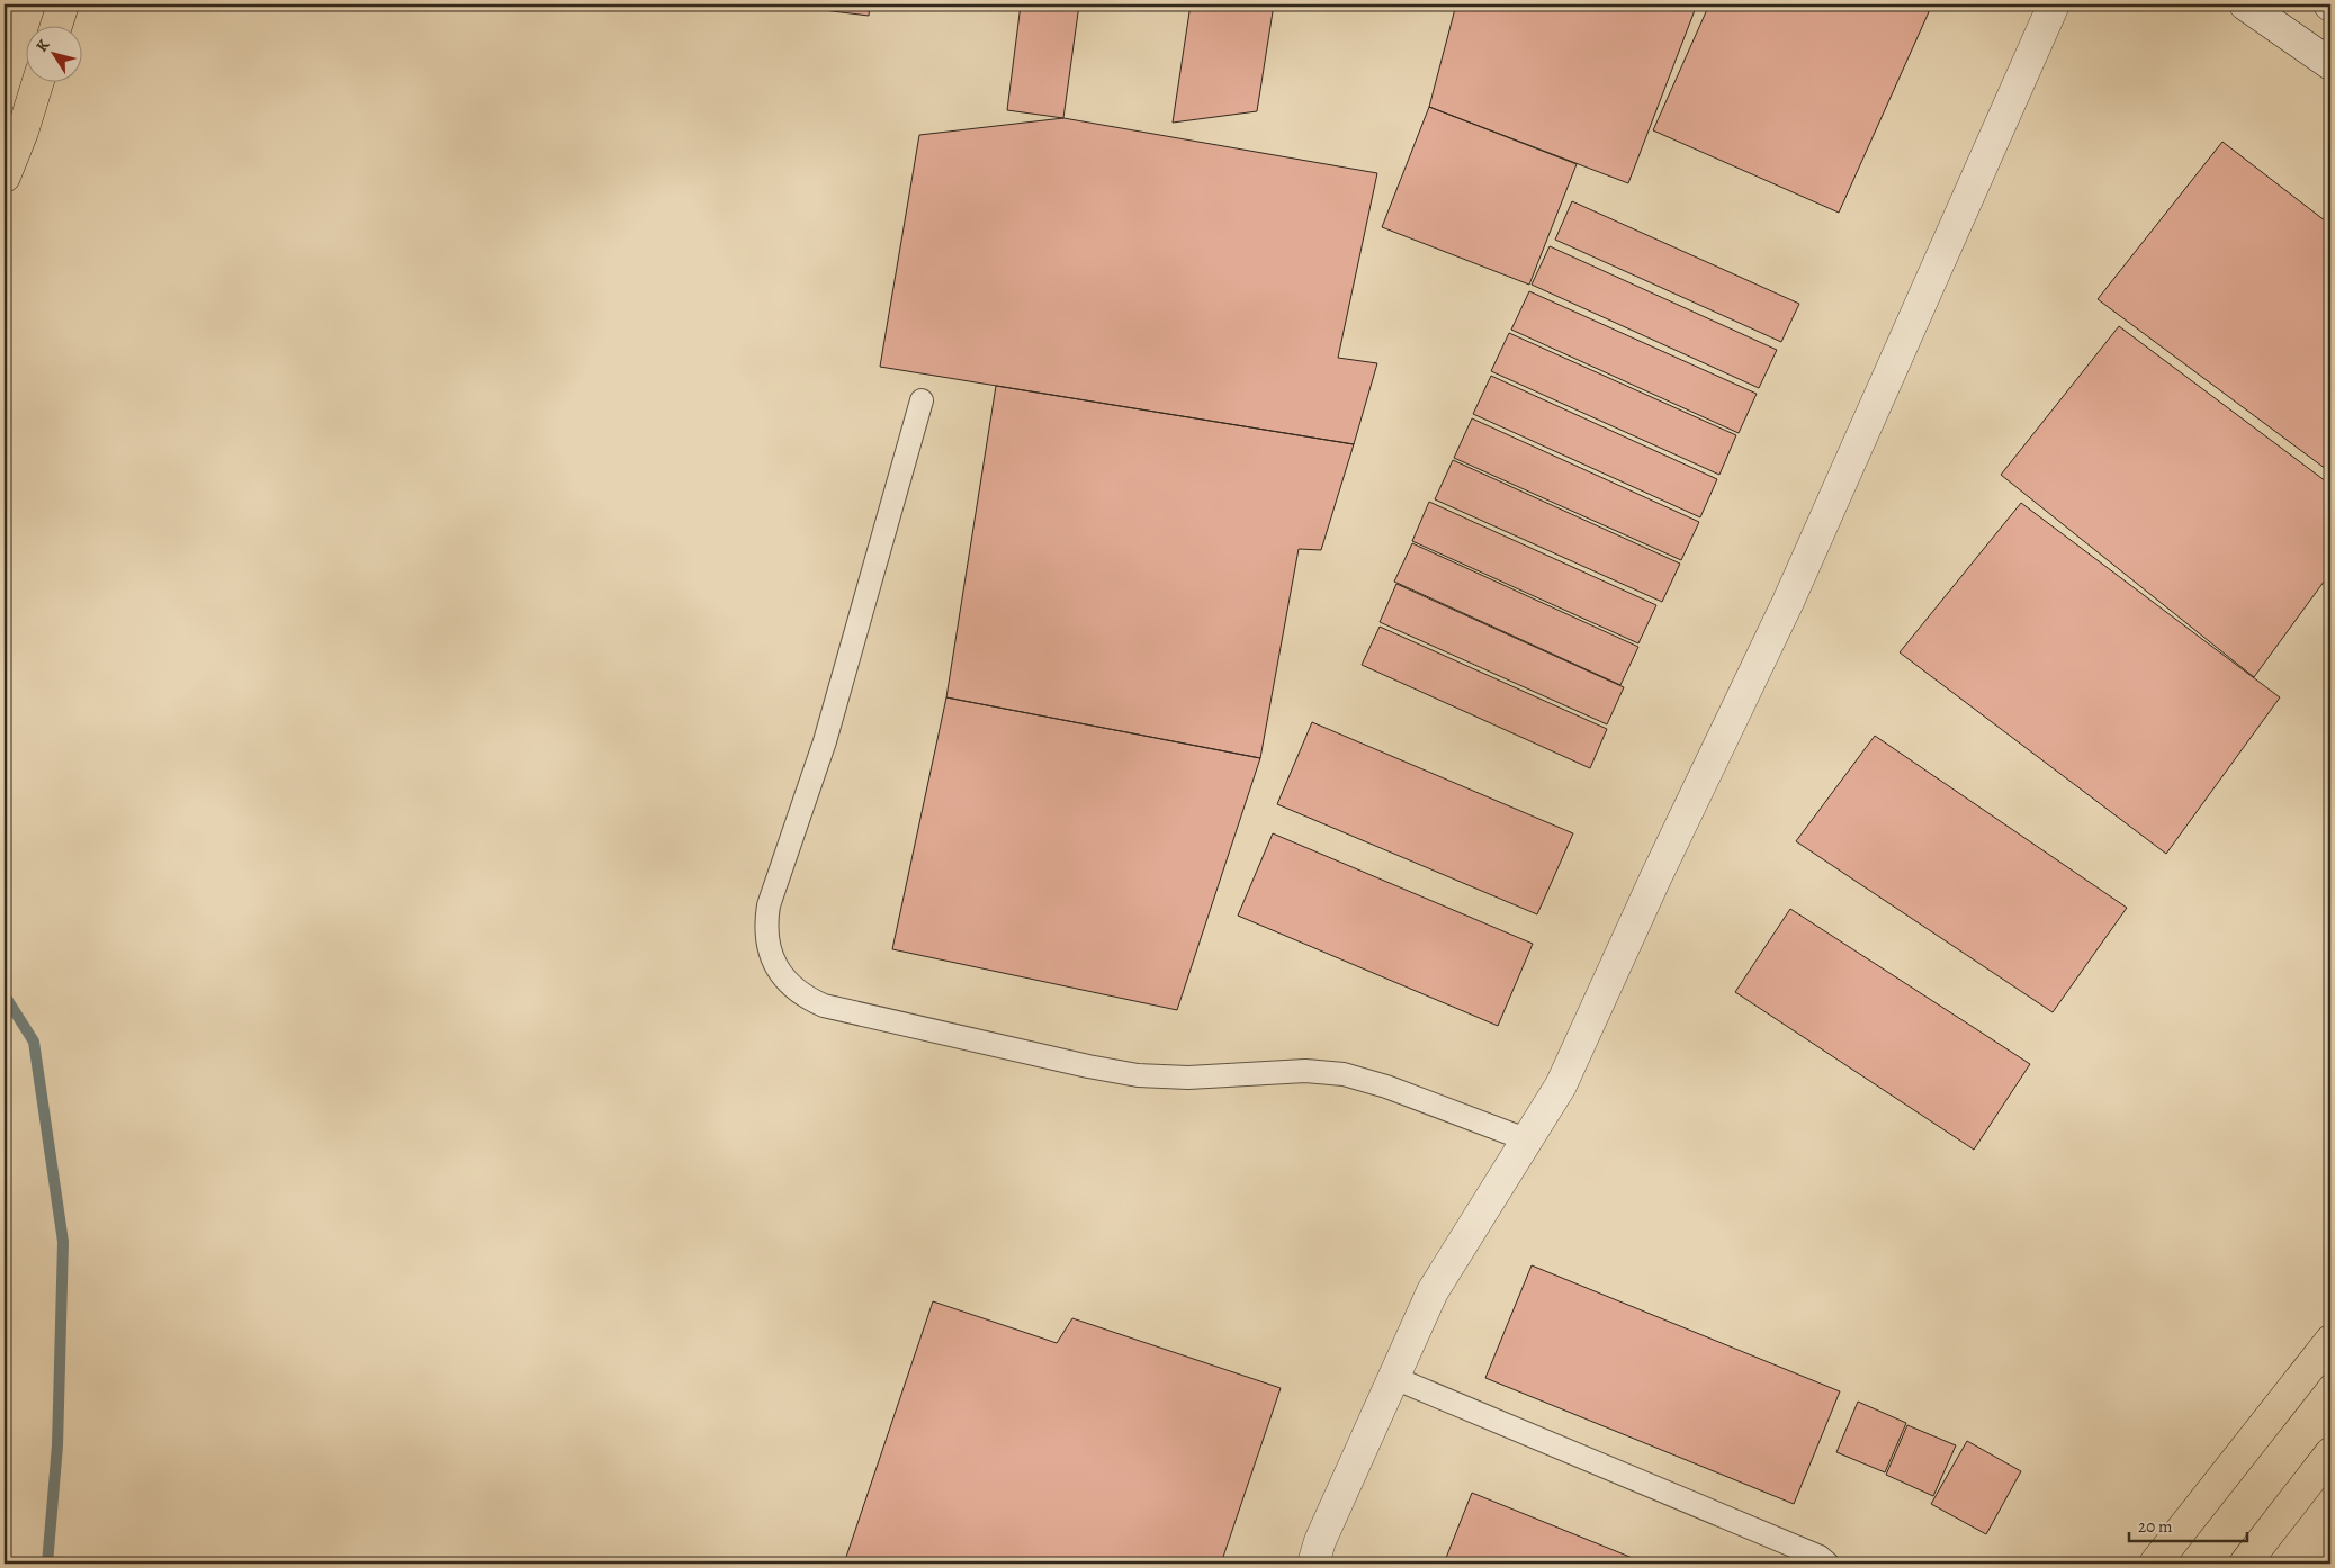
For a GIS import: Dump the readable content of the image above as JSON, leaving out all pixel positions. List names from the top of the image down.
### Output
{
  "scale_bar": "20 m",
  "north": "top left"
}
